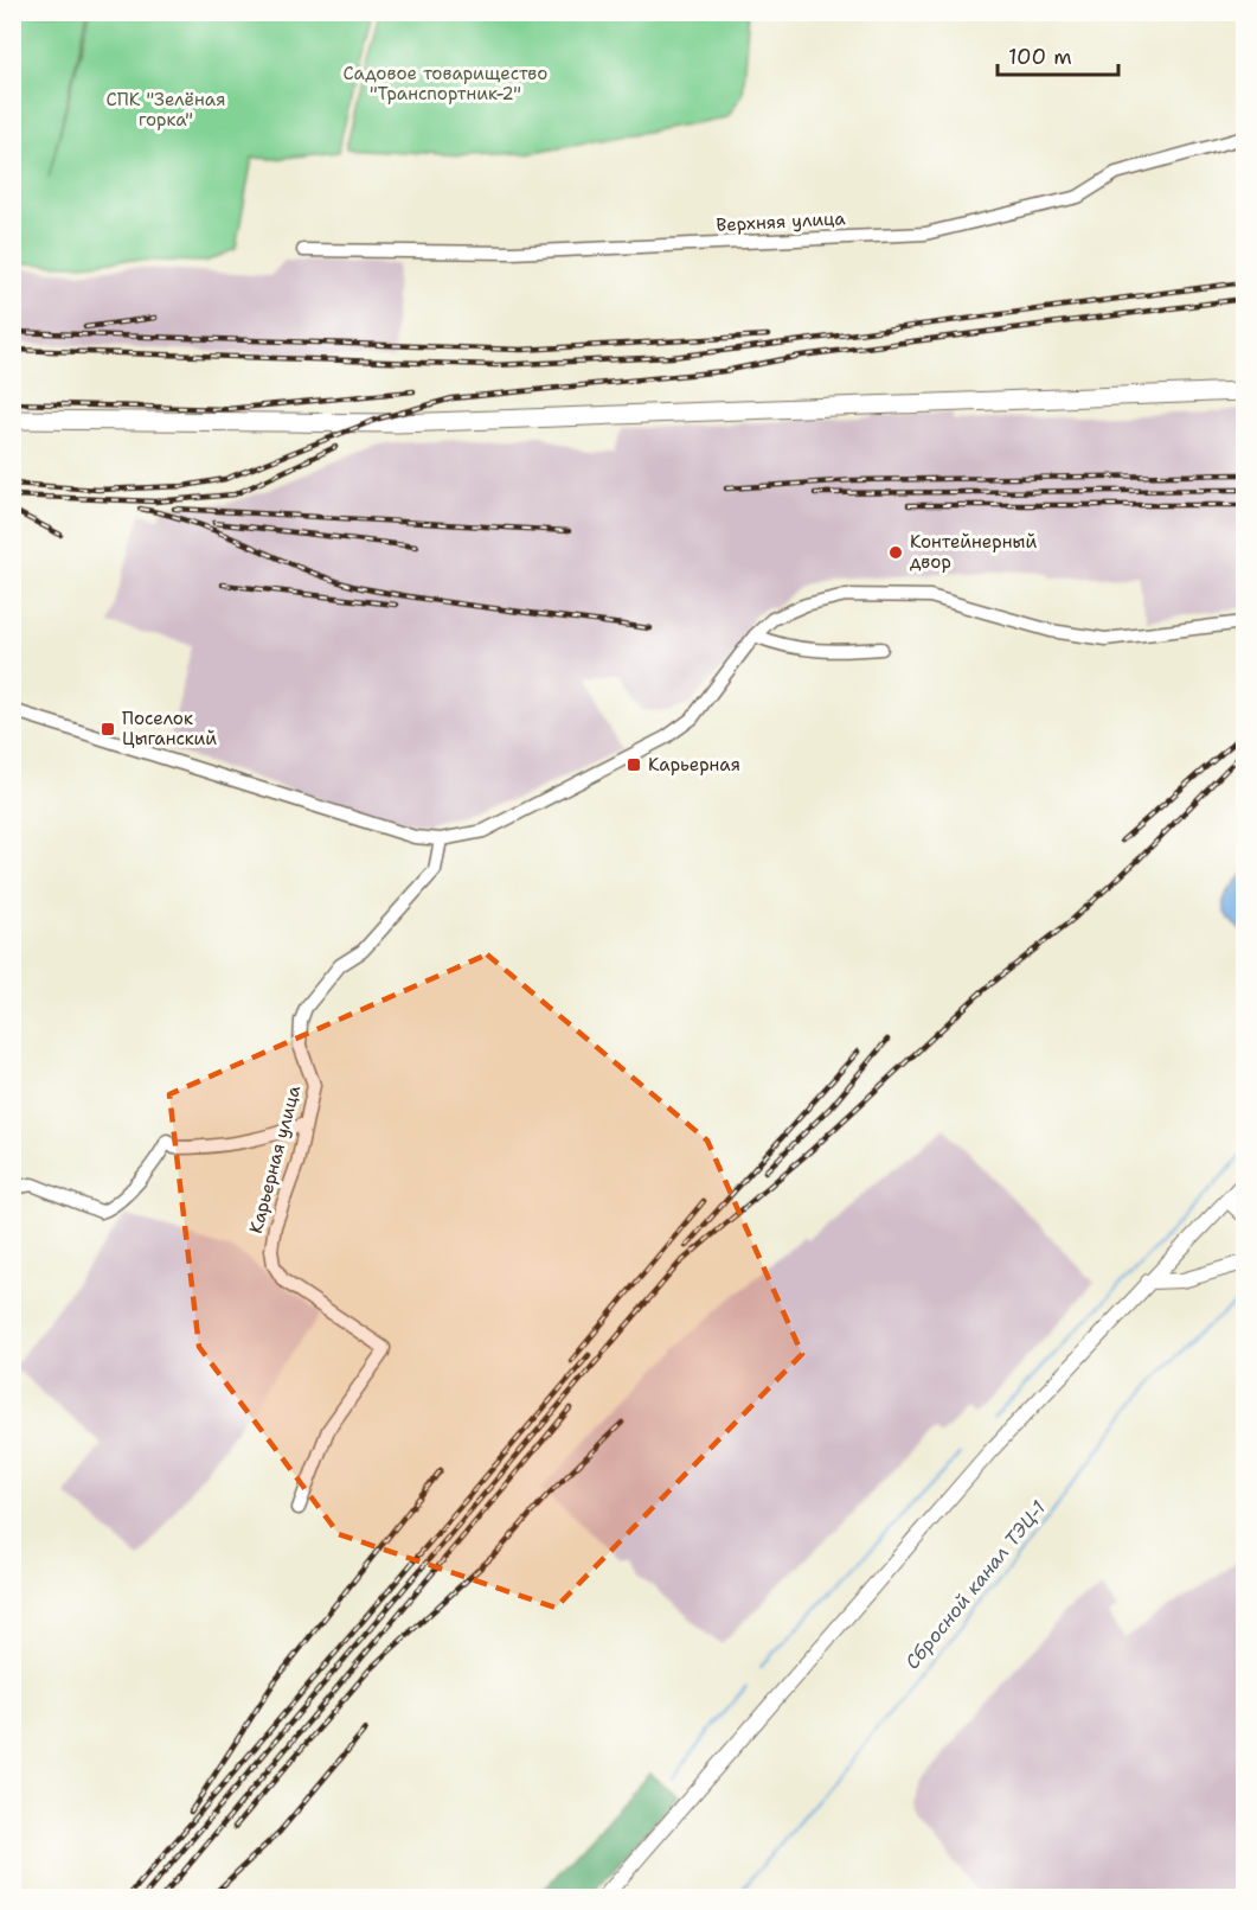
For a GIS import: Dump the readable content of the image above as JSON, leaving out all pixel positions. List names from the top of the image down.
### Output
{
  "streets": {
    "street": ["Верхняя улица", "Карьерная улица"]
  },
  "water": ["Сбросной канал ТЭЦ-1"],
  "parks": ["Садовое товарищество \"Транспортник-2\"", "СПК \"Зелёная горка\""],
  "places": {
    "other": ["Контейнерный двор"],
    "transit": ["Поселок Цыганский", "Карьерная"]
  },
  "scale_bar": "100 m"
}
